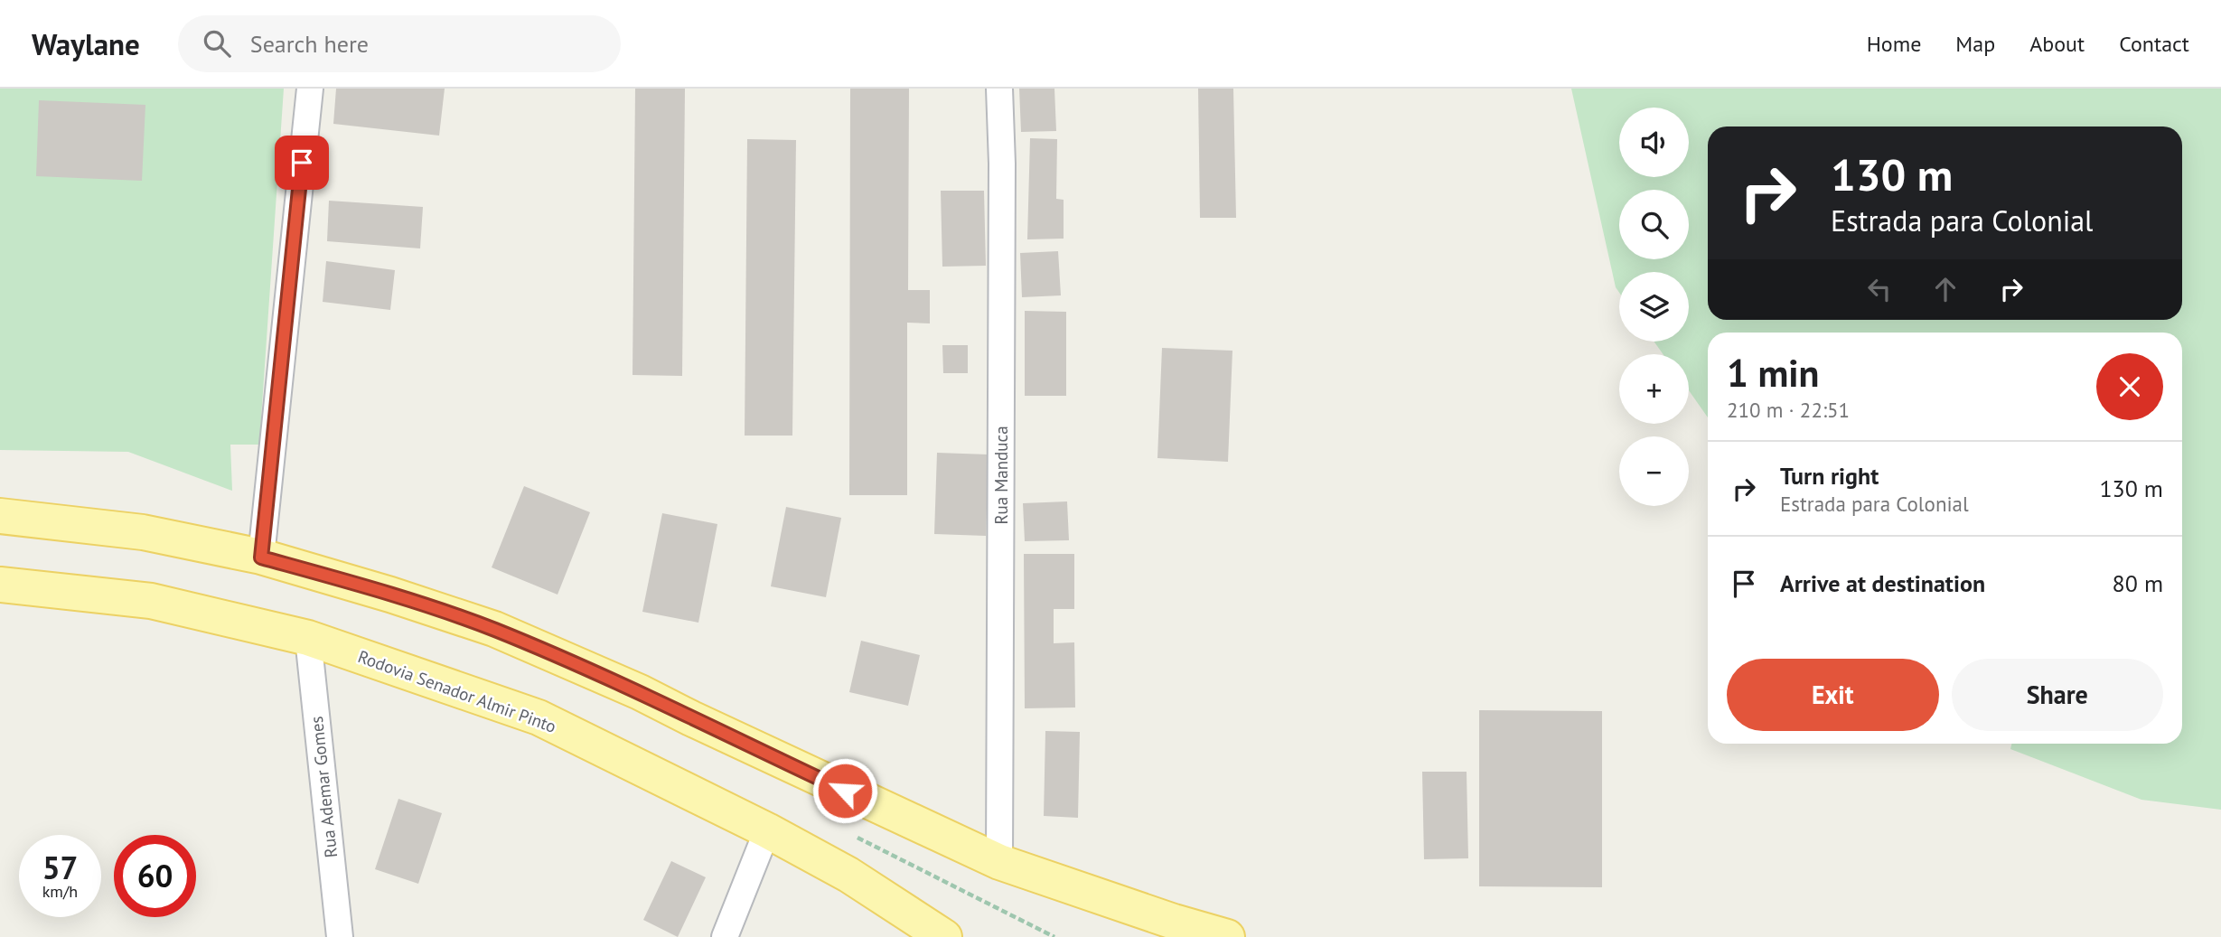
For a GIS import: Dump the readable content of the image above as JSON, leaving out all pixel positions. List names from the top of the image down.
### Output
{
  "streets": {
    "main road": ["Rodovia Senador Almir Pinto"],
    "street": ["Rua Manduca", "Rua Ademar Gomes"]
  },
  "crossings": [
    ["Rodovia Senador Almir Pinto", "Rua Ademar Gomes"]
  ],
  "page": {
    "header": "Waylane",
    "search": "Search here",
    "nav": [
      "Home",
      "Map",
      "About",
      "Contact"
    ],
    "map_buttons": ["+", "−"],
    "turn": ["130 m", "Estrada para Colonial"],
    "heading": ["1 min", "210 m · 22:51"],
    "list": [
      {
        "name": "Turn right",
        "note": "Estrada para Colonial",
        "value": "130 m"
      },
      {
        "name": "Arrive at destination",
        "value": "80 m"
      }
    ],
    "buttons": ["Exit", "Share"],
    "speed": "57 km/h",
    "limit": "60"
  }
}
